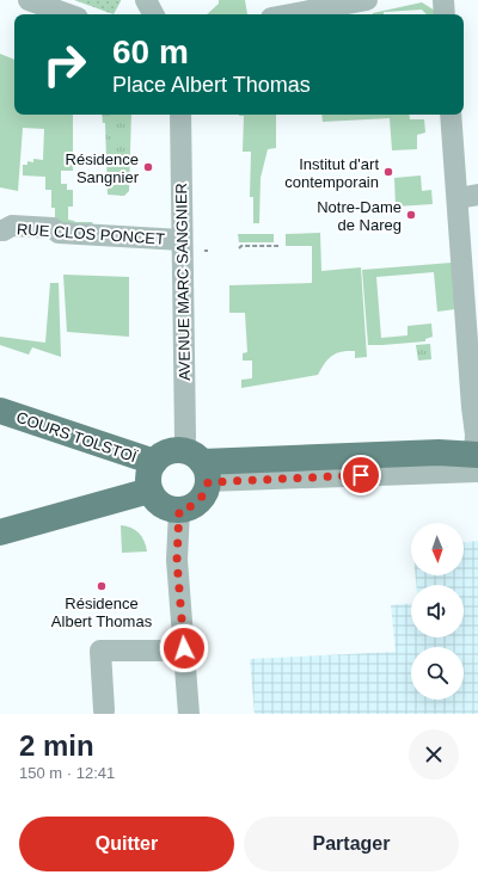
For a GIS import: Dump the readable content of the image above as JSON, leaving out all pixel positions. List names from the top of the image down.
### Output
{
  "streets": {
    "main road": ["COURS TOLSTOÏ"],
    "street": ["RUE CLOS PONCET", "AVENUE MARC SANGNIER"]
  },
  "crossings": [
    ["RUE CLOS PONCET", "AVENUE MARC SANGNIER"],
    ["AVENUE MARC SANGNIER", "COURS TOLSTOÏ"]
  ],
  "places": [
    "Résidence Sangnier",
    "Institut d'art contemporain",
    "Notre-Dame de Nareg",
    "Résidence Albert Thomas"
  ],
  "north": "bottom",
  "page": {
    "turn": ["60 m", "Place Albert Thomas"],
    "heading": ["2 min", "150 m · 12:41"],
    "buttons": ["Quitter", "Partager"]
  }
}
